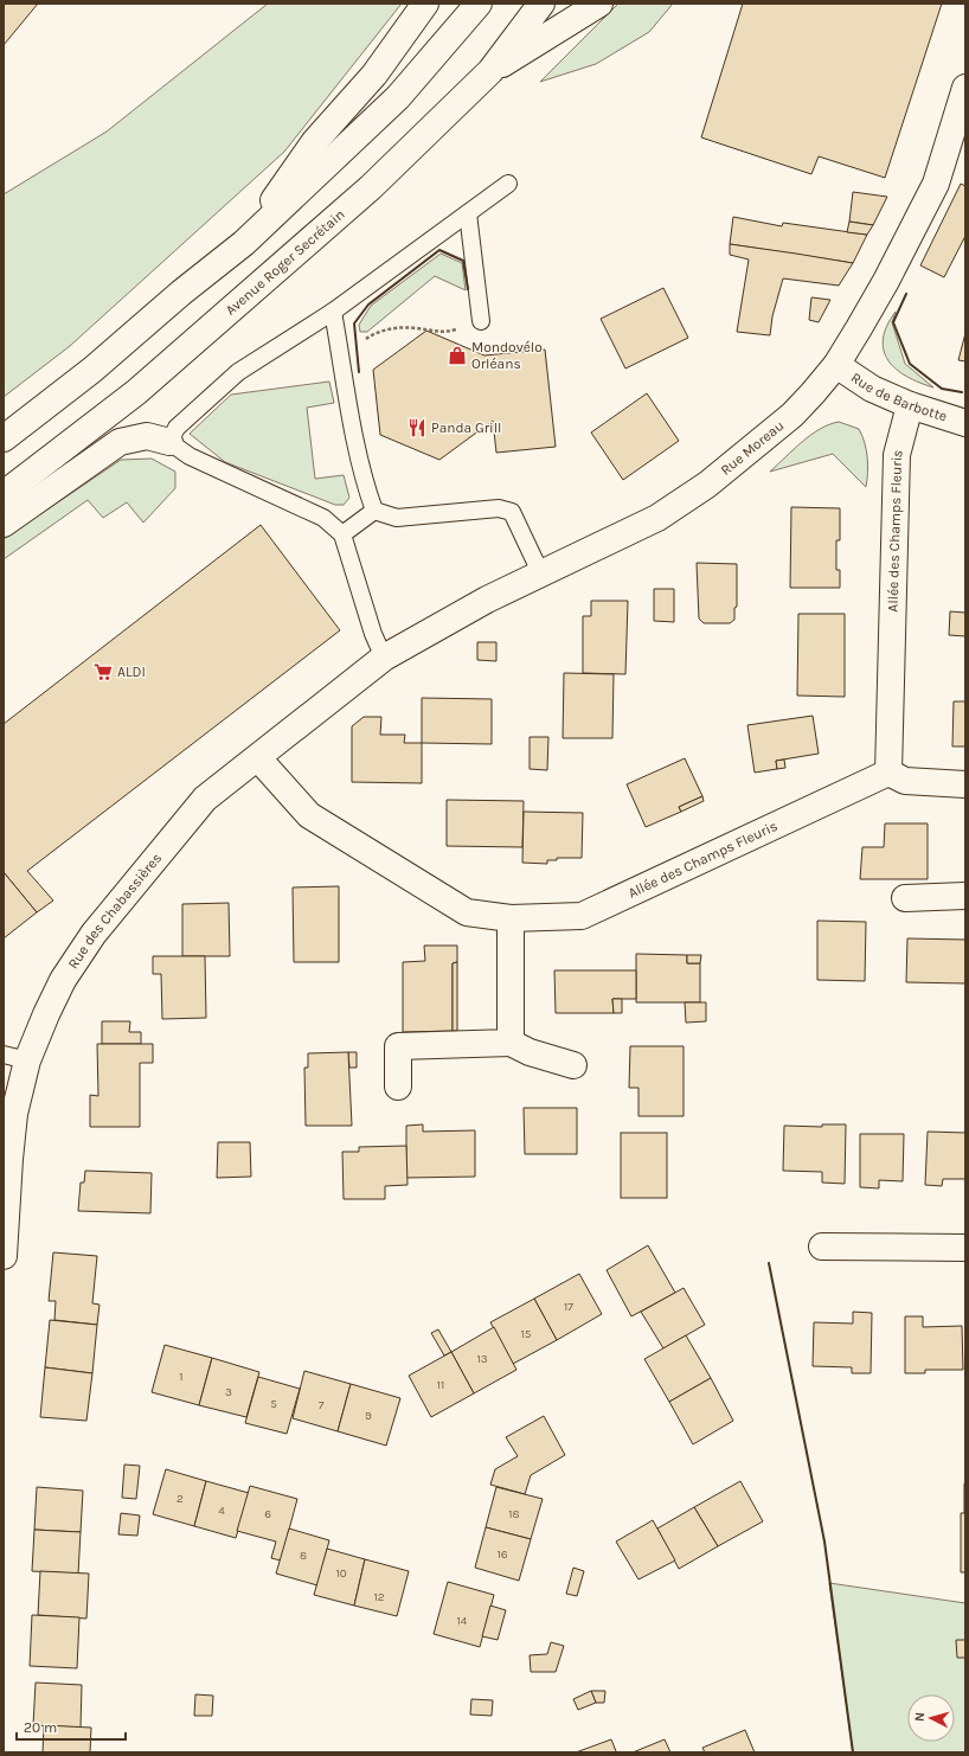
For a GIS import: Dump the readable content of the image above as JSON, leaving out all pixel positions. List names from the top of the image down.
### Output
{
  "streets": {
    "street": [
      "Avenue Roger Secrétain",
      "Rue de Barbotte",
      "Rue Moreau",
      "Allée des Champs Fleuris",
      "Rue des Chabassières"
    ]
  },
  "crossings": [
    ["Rue de Barbotte", "Rue Moreau"],
    ["Rue de Barbotte", "Allée des Champs Fleuris"],
    ["Rue Moreau", "Rue des Chabassières"],
    ["Allée des Champs Fleuris", "Rue des Chabassières"]
  ],
  "places": {
    "shop": ["Mondovélo Orléans"],
    "restaurant": ["Panda Grill"],
    "supermarket": ["ALDI"]
  },
  "house_numbers": [
    "17",
    "15",
    "13",
    "1",
    "11",
    "3",
    "5",
    "7",
    "9",
    "2",
    "4",
    "6",
    "18",
    "16",
    "8",
    "10",
    "12",
    "14"
  ],
  "scale_bar": "20 m",
  "north": "left"
}
